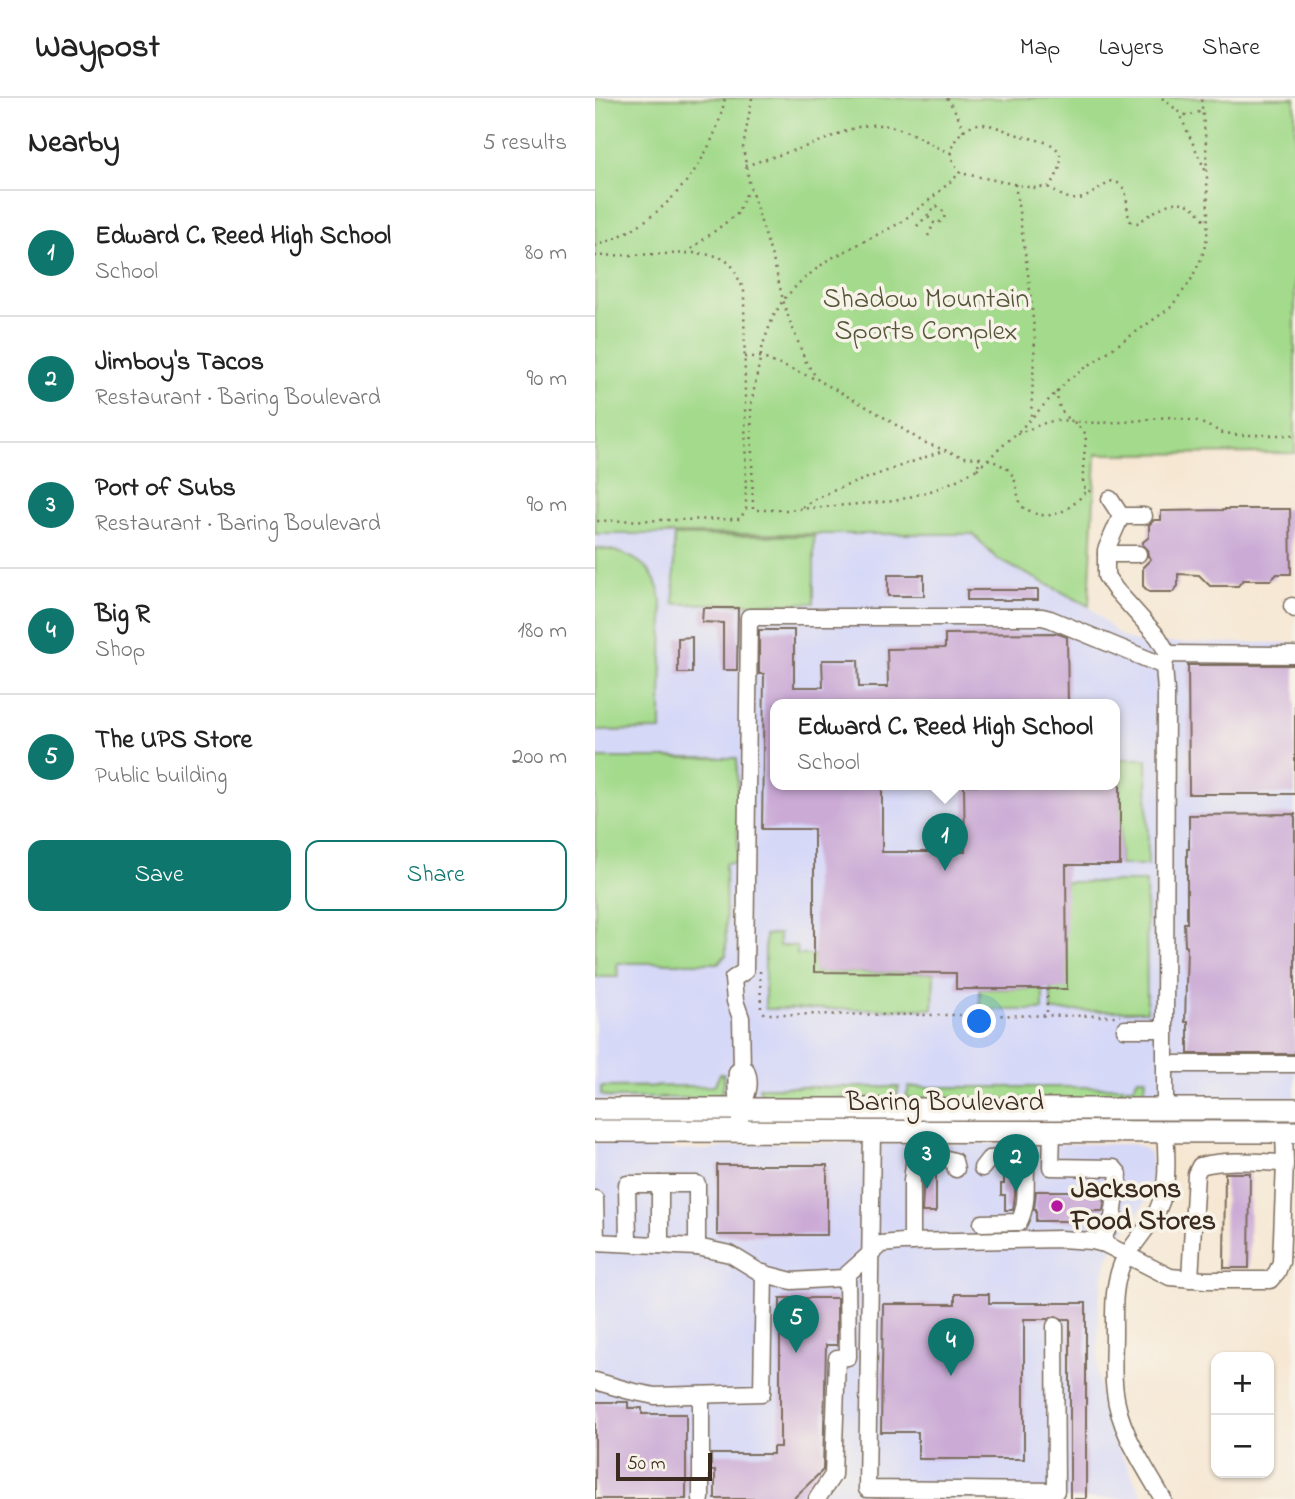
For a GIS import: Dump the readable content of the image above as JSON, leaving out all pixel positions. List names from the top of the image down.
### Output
{
  "streets": {
    "main road": ["Baring Boulevard"]
  },
  "parks": ["Shadow Mountain Sports Complex"],
  "places": ["Jacksons Food Stores"],
  "scale_bar": "50 m",
  "page": {
    "header": "Waypost",
    "nav": ["Map", "Layers", "Share"],
    "heading": ["Nearby", "5 results"],
    "list": [
      {
        "mark": "1",
        "name": "Edward C. Reed High School",
        "note": "School",
        "value": "80 m"
      },
      {
        "mark": "2",
        "name": "Jimboy's Tacos",
        "note": "Restaurant · Baring Boulevard",
        "value": "90 m"
      },
      {
        "mark": "3",
        "name": "Port of Subs",
        "note": "Restaurant · Baring Boulevard",
        "value": "90 m"
      },
      {
        "mark": "4",
        "name": "Big R",
        "note": "Shop",
        "value": "180 m"
      },
      {
        "mark": "5",
        "name": "The UPS Store",
        "note": "Public building",
        "value": "200 m"
      }
    ],
    "popup": ["Edward C. Reed High School", "School"],
    "pins": [
      "1",
      "3",
      "2",
      "5",
      "4"
    ],
    "buttons": ["Save", "Share"],
    "map_buttons": ["+", "−"],
    "scale": "50 m"
  }
}
